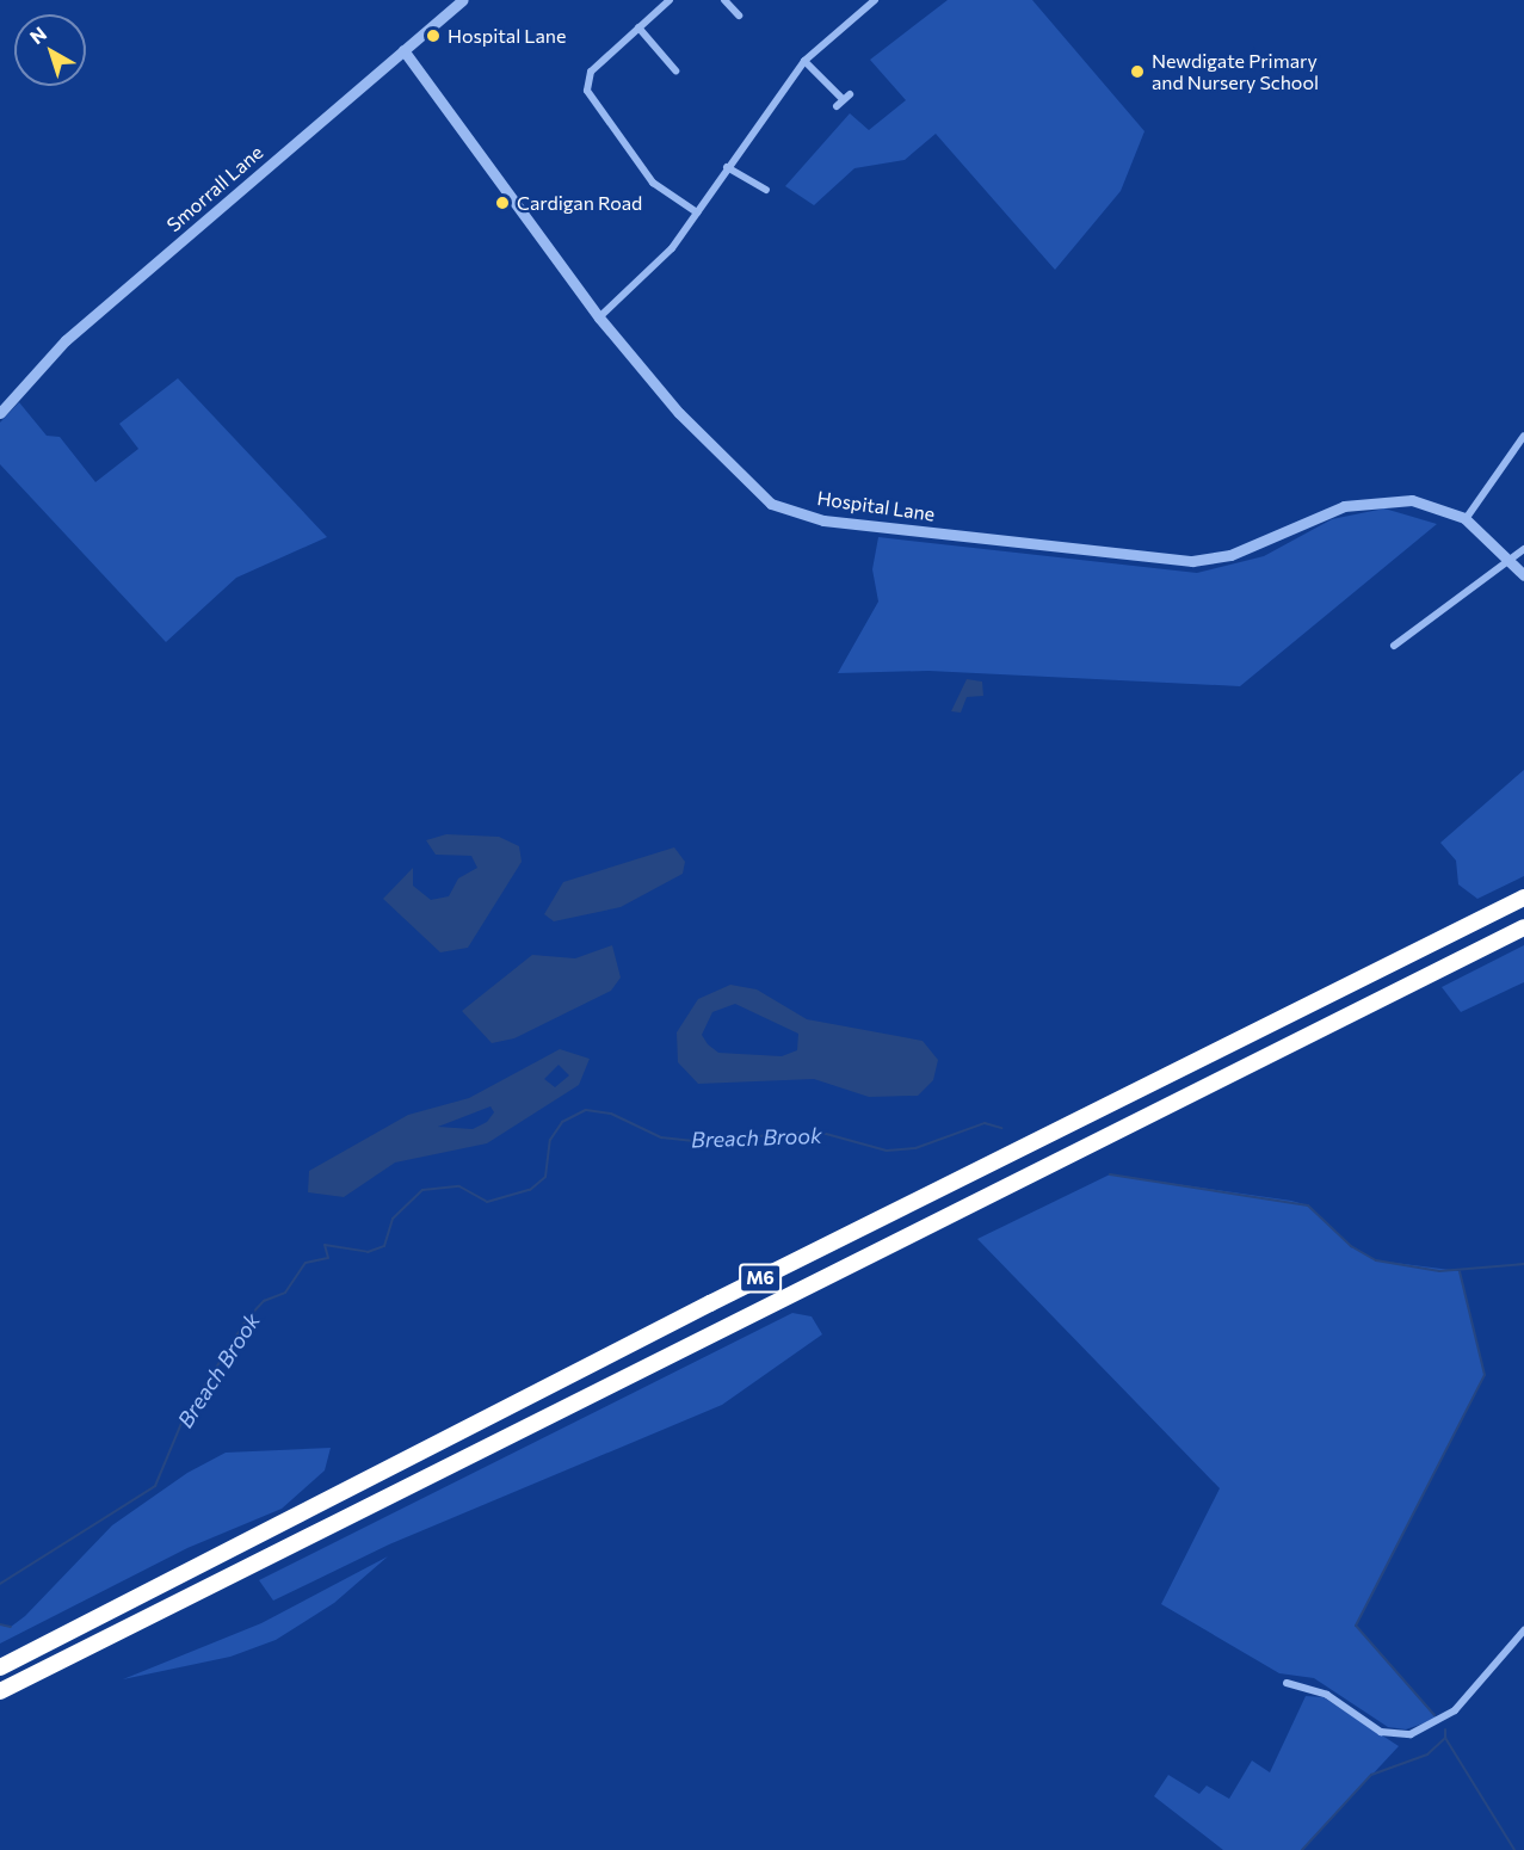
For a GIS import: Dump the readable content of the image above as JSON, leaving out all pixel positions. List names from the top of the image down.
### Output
{
  "streets": {
    "highway": ["M6"],
    "street": ["Smorrall Lane", "Hospital Lane"]
  },
  "crossings": [
    ["Smorrall Lane", "Hospital Lane"]
  ],
  "water": ["Breach Brook"],
  "places": ["Hospital Lane", "Newdigate Primary and Nursery School", "Cardigan Road"],
  "north": "top left"
}
